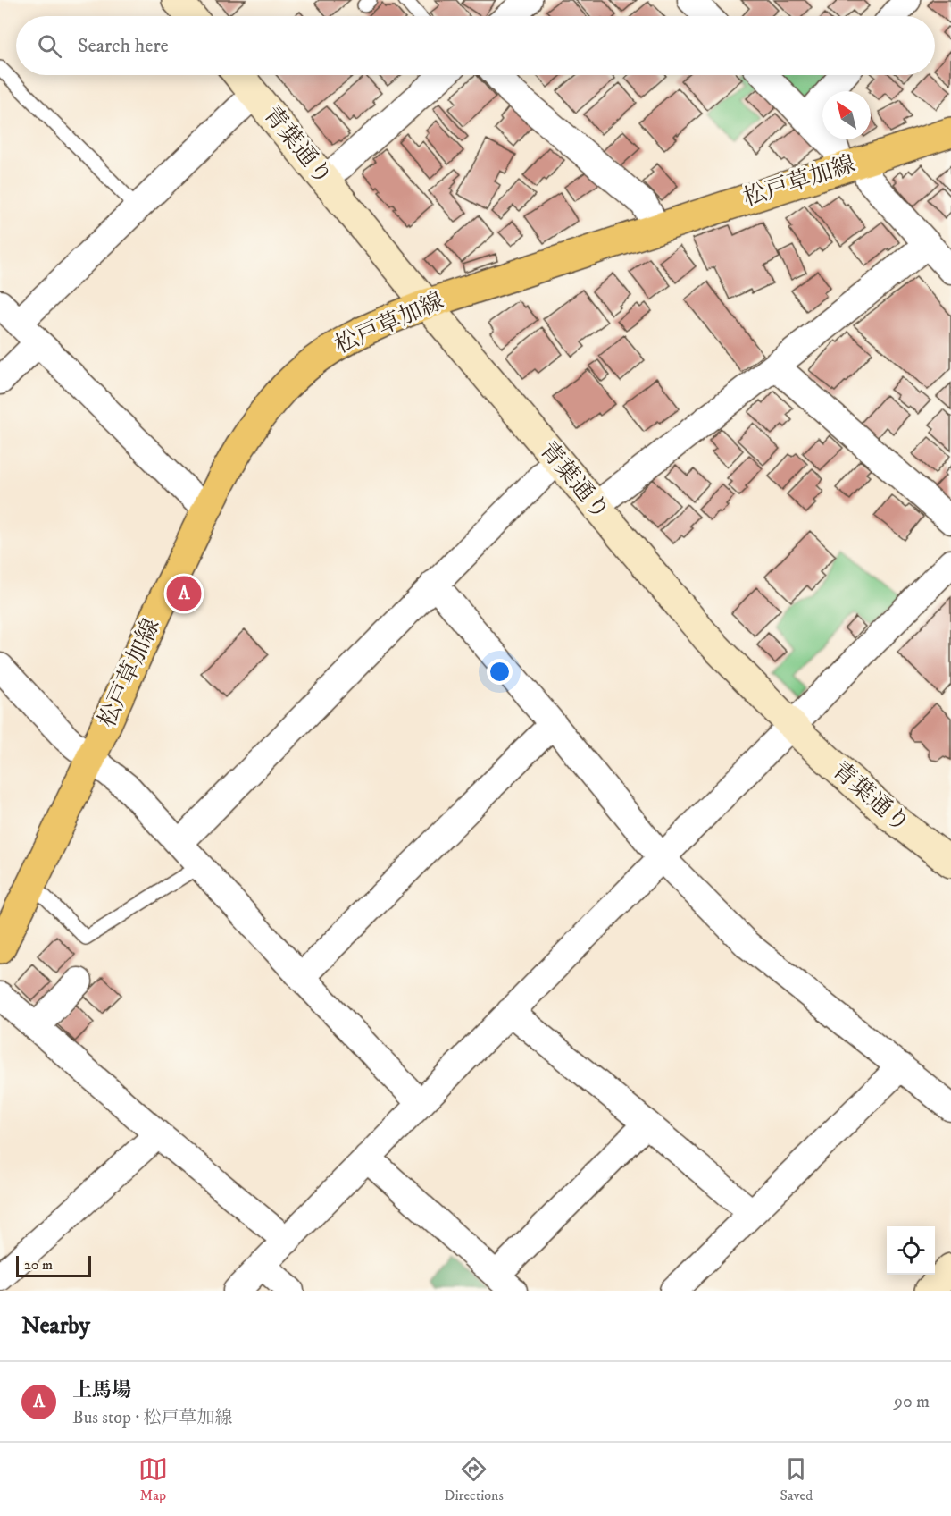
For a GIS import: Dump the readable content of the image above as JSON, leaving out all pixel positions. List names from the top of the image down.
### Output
{
  "streets": {
    "main road": ["松戸草加線"],
    "street": ["青葉通り"]
  },
  "crossings": [
    ["青葉通り", "松戸草加線"]
  ],
  "scale_bar": "20 m",
  "north": "top left",
  "page": {
    "search": "Search here",
    "pins": "A",
    "scale": "20 m",
    "heading": "Nearby",
    "list": [
      {
        "mark": "A",
        "name": "上馬場",
        "note": "Bus stop · 松戸草加線",
        "value": "90 m"
      }
    ],
    "nav": ["Map", "Directions", "Saved"]
  }
}
